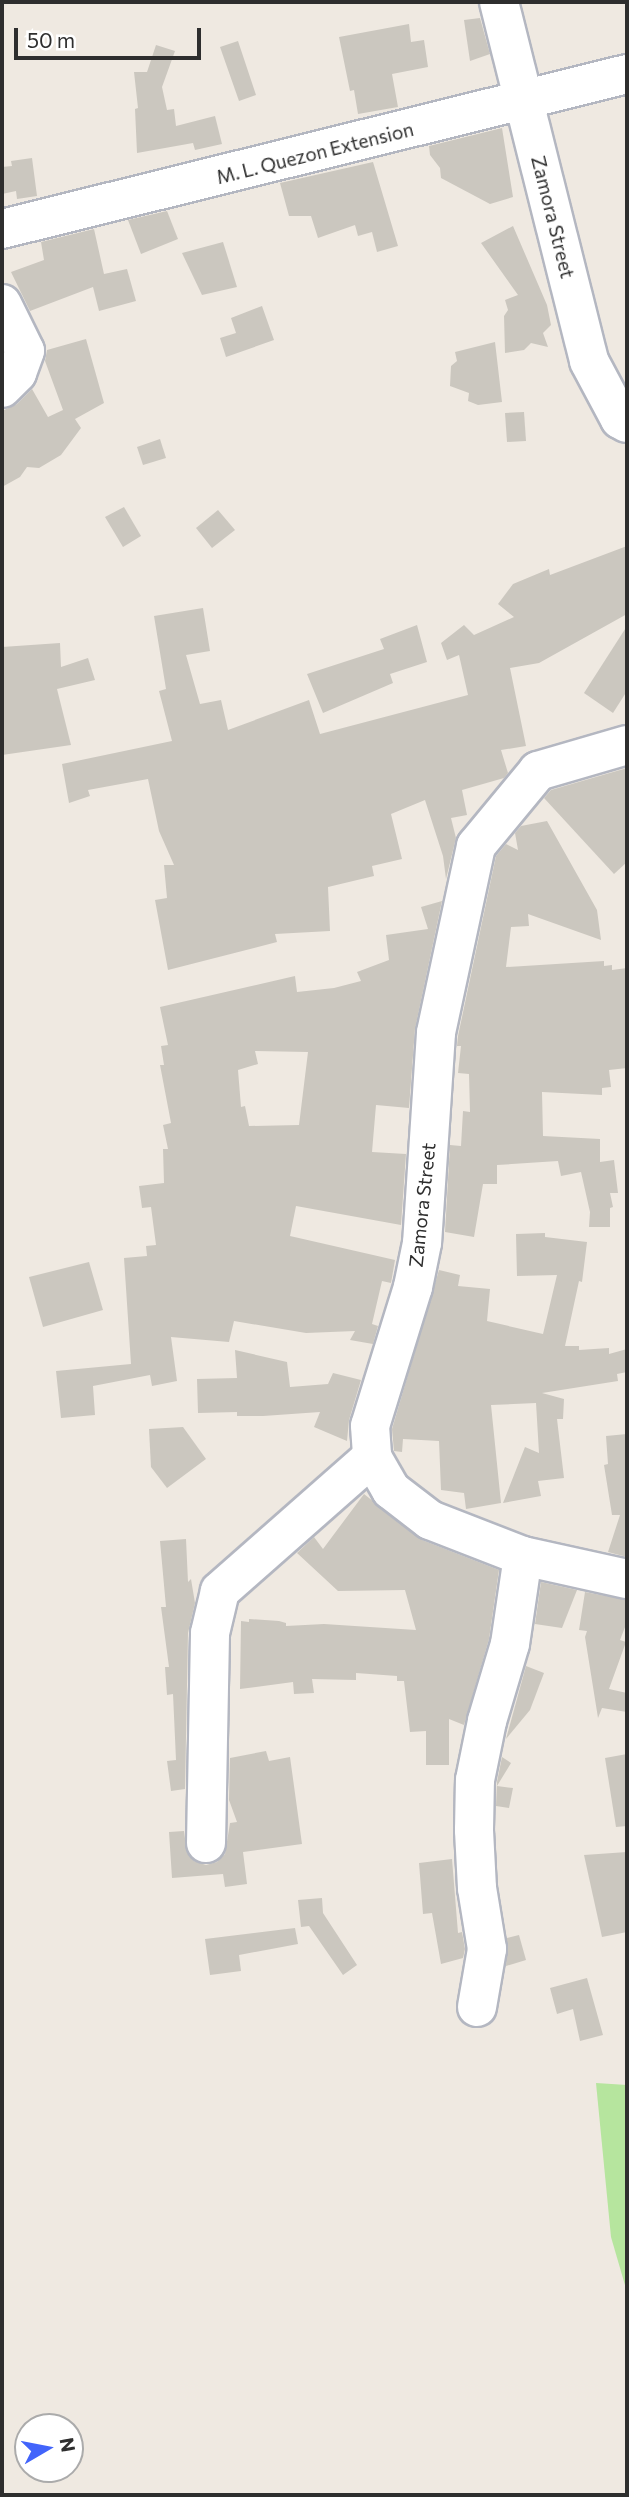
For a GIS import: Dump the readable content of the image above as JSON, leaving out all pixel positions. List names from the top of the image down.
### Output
{
  "streets": {
    "street": ["M. L. Quezon Extension", "Zamora Street"]
  },
  "crossings": [
    ["M. L. Quezon Extension", "Zamora Street"]
  ],
  "scale_bar": "50 m",
  "north": "right"
}
